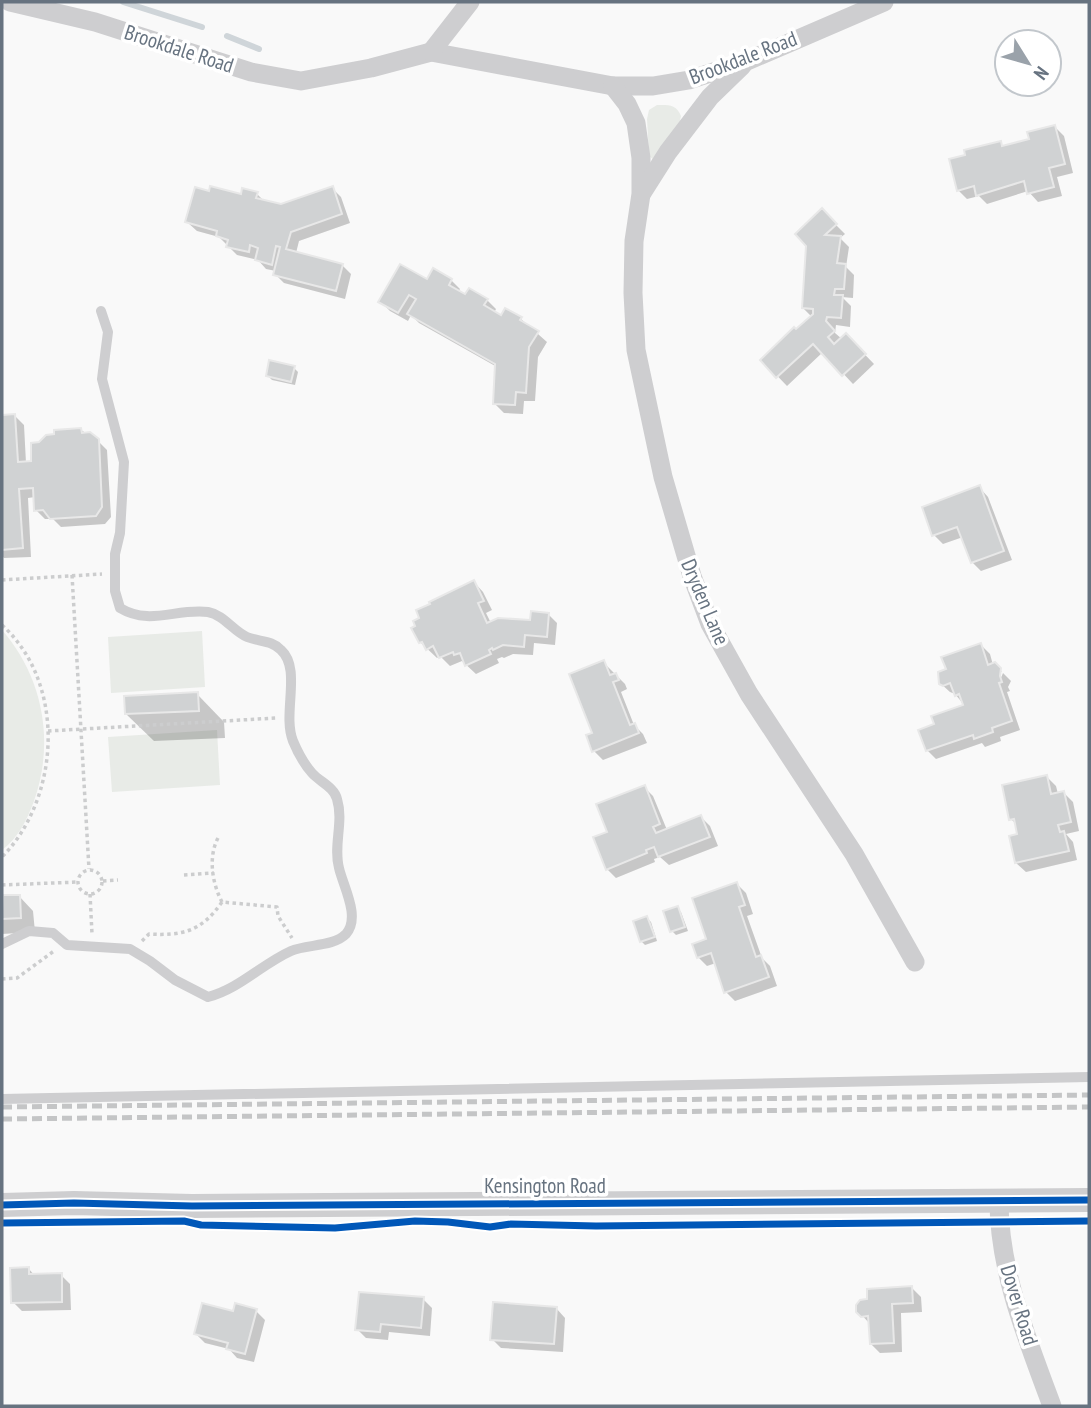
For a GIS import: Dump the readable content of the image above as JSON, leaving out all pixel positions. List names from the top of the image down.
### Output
{
  "streets": {
    "street": [
      "Brookdale Road",
      "Dryden Lane",
      "Kensington Road",
      "Dover Road"
    ]
  },
  "crossings": [
    ["Brookdale Road", "Dryden Lane"],
    ["Kensington Road", "Dover Road"]
  ],
  "north": "bottom right"
}
